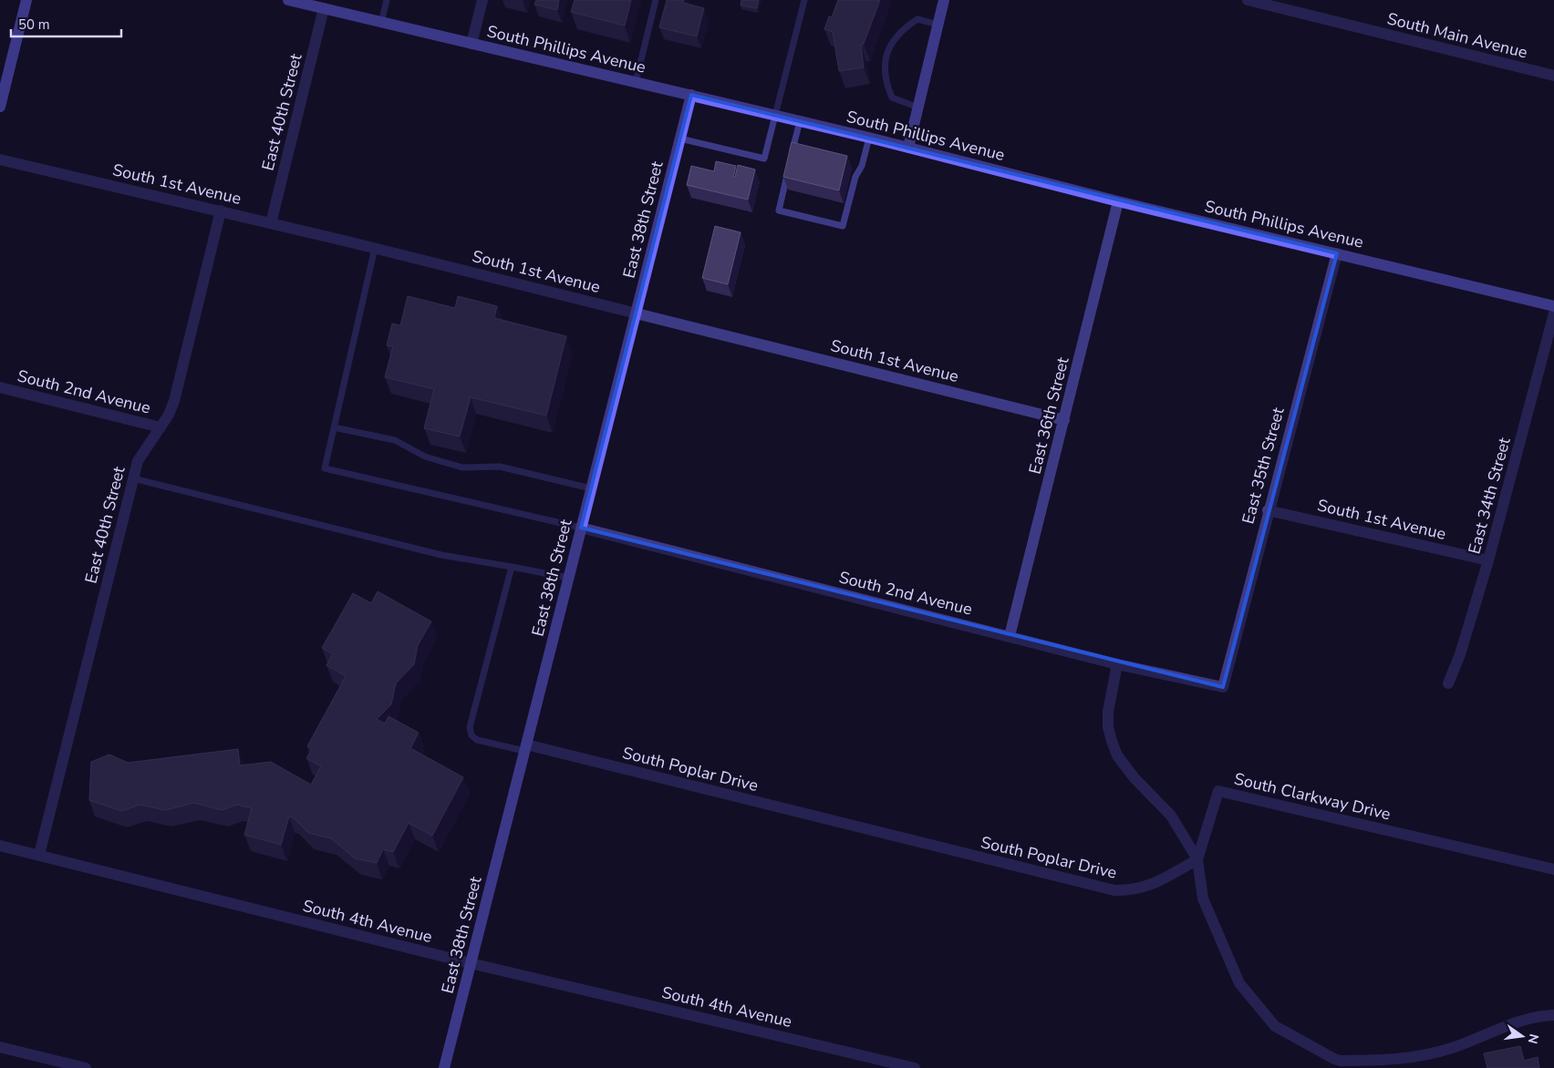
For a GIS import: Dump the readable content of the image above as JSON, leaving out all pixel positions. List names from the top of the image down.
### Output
{
  "streets": {
    "street": [
      "South Main Avenue",
      "South Phillips Avenue",
      "East 40th Street",
      "South 1st Avenue",
      "East 38th Street",
      "South 2nd Avenue",
      "East 36th Street",
      "East 35th Street",
      "East 34th Street",
      "South Poplar Drive",
      "South Clarkway Drive",
      "South 4th Avenue"
    ]
  },
  "crossings": [
    ["South Phillips Avenue", "East 40th Street"],
    ["South Phillips Avenue", "East 38th Street"],
    ["South Phillips Avenue", "East 36th Street"],
    ["South Phillips Avenue", "East 35th Street"],
    ["East 40th Street", "South 1st Avenue"],
    ["East 40th Street", "South 2nd Avenue"],
    ["East 40th Street", "South 4th Avenue"],
    ["South 1st Avenue", "East 38th Street"],
    ["South 1st Avenue", "East 36th Street"],
    ["South 1st Avenue", "East 35th Street"],
    ["South 1st Avenue", "East 34th Street"],
    ["East 38th Street", "South 2nd Avenue"],
    ["East 38th Street", "South Poplar Drive"],
    ["East 38th Street", "South 4th Avenue"],
    ["South 2nd Avenue", "East 36th Street"],
    ["South 2nd Avenue", "East 35th Street"],
    ["South Poplar Drive", "South Clarkway Drive"]
  ],
  "scale_bar": "50 m",
  "north": "right"
}
